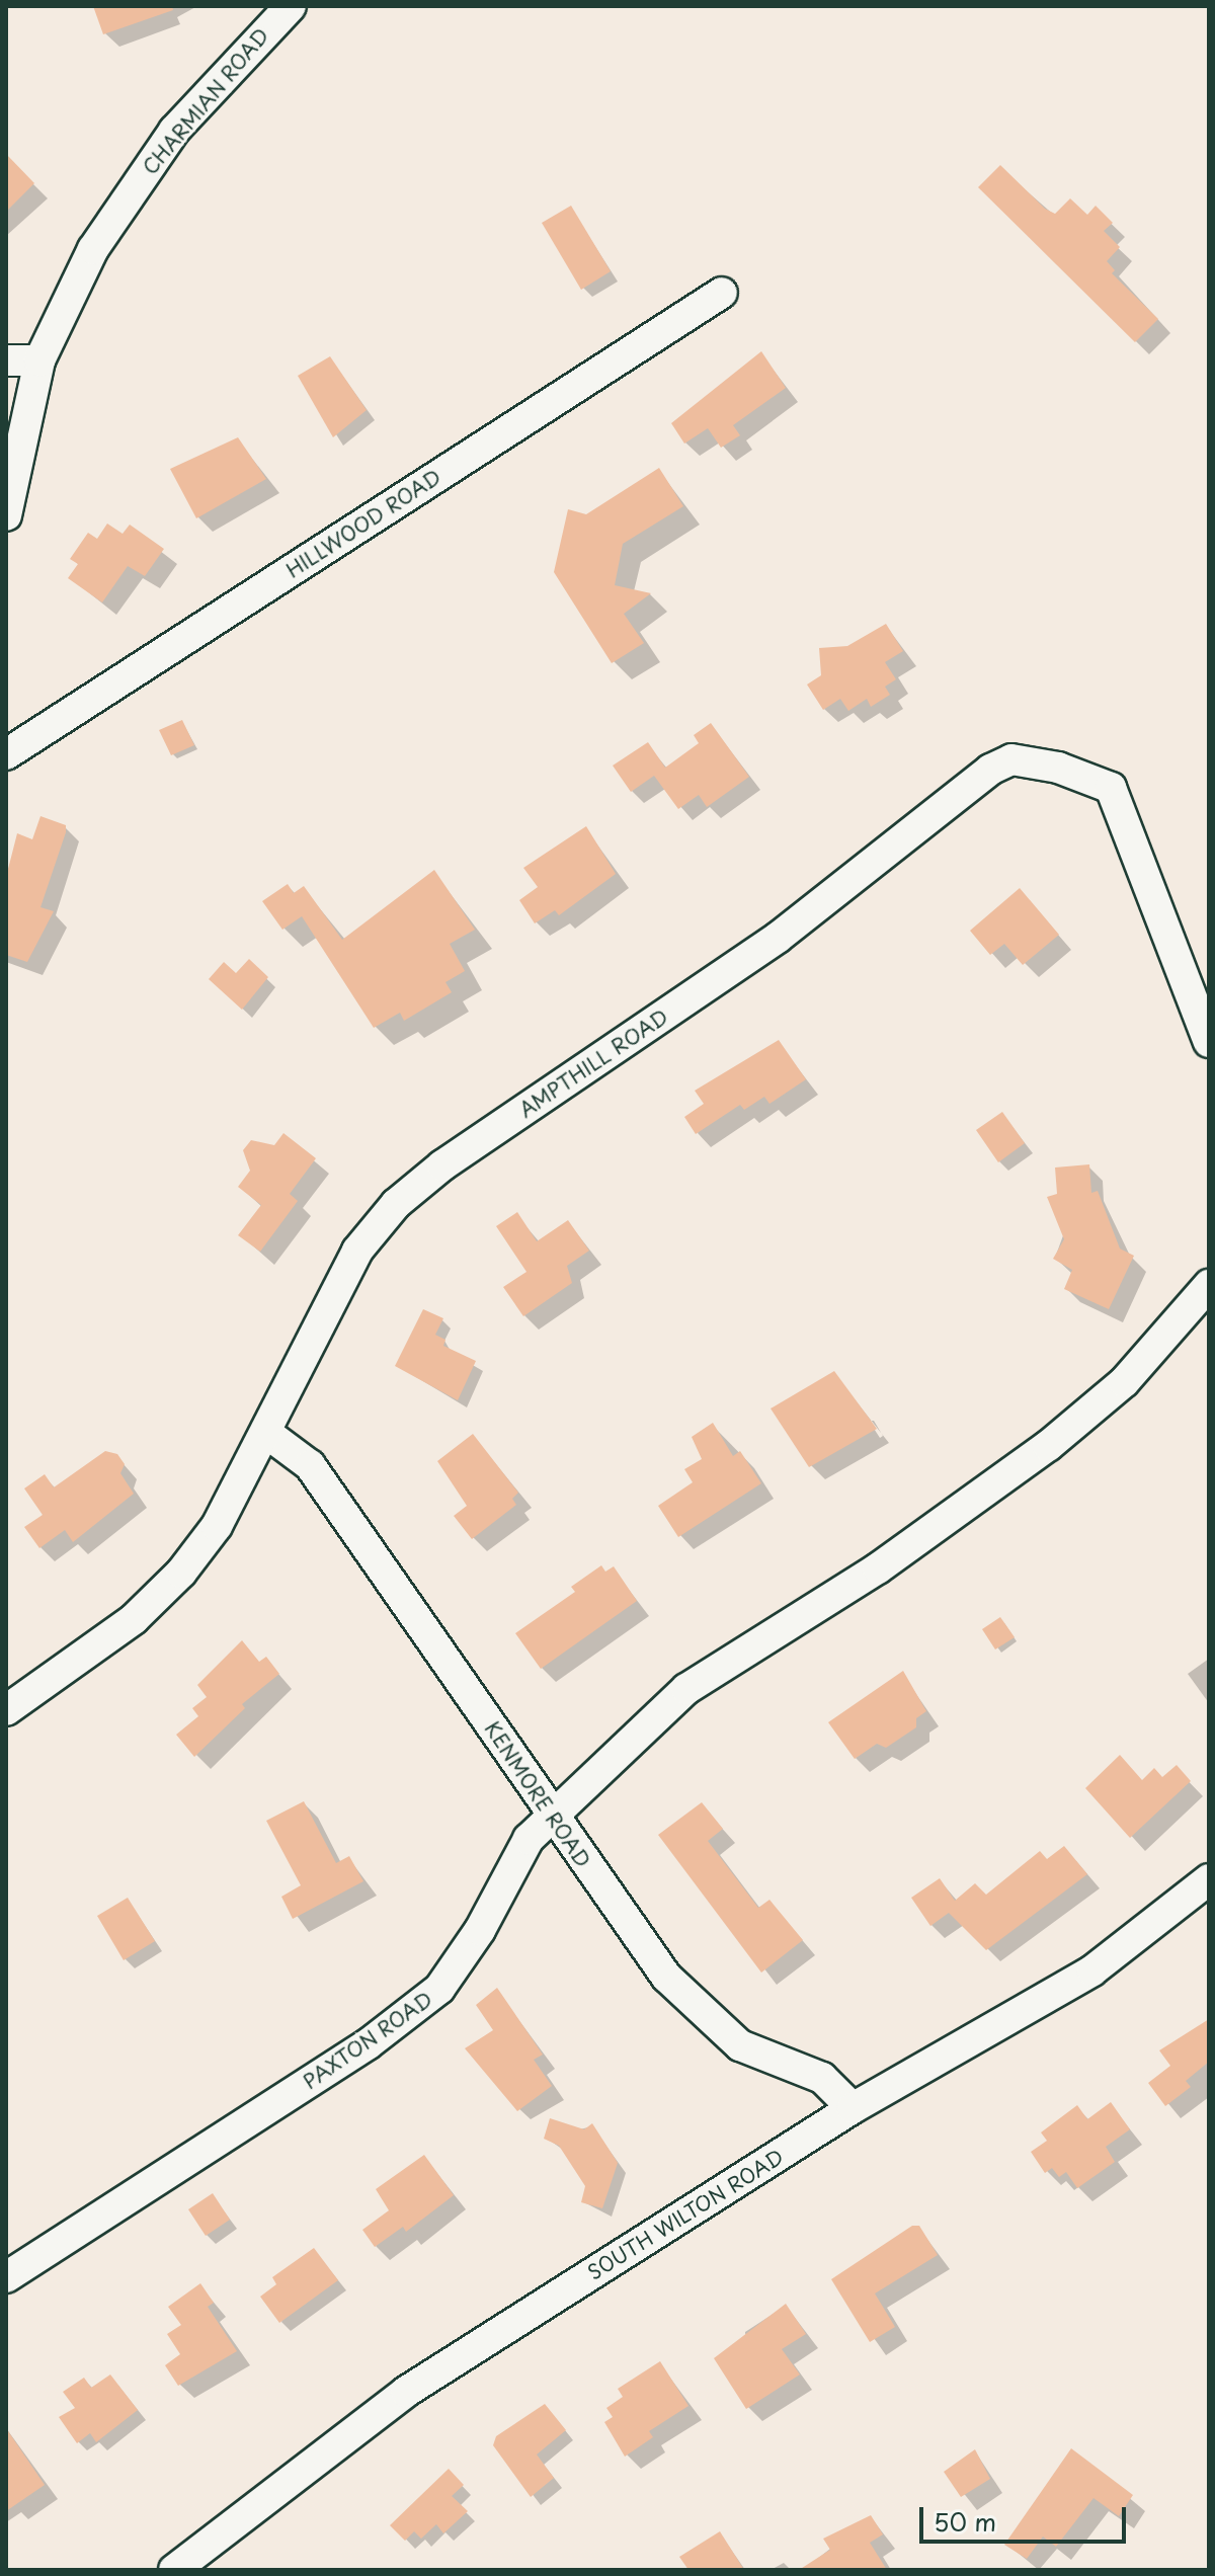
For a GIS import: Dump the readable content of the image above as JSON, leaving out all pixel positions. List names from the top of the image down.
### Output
{
  "streets": {
    "street": [
      "CHARMIAN ROAD",
      "HILLWOOD ROAD",
      "AMPTHILL ROAD",
      "KENMORE ROAD",
      "PAXTON ROAD",
      "SOUTH WILTON ROAD"
    ]
  },
  "crossings": [
    ["AMPTHILL ROAD", "KENMORE ROAD"],
    ["KENMORE ROAD", "PAXTON ROAD"],
    ["KENMORE ROAD", "SOUTH WILTON ROAD"]
  ],
  "scale_bar": "50 m"
}
